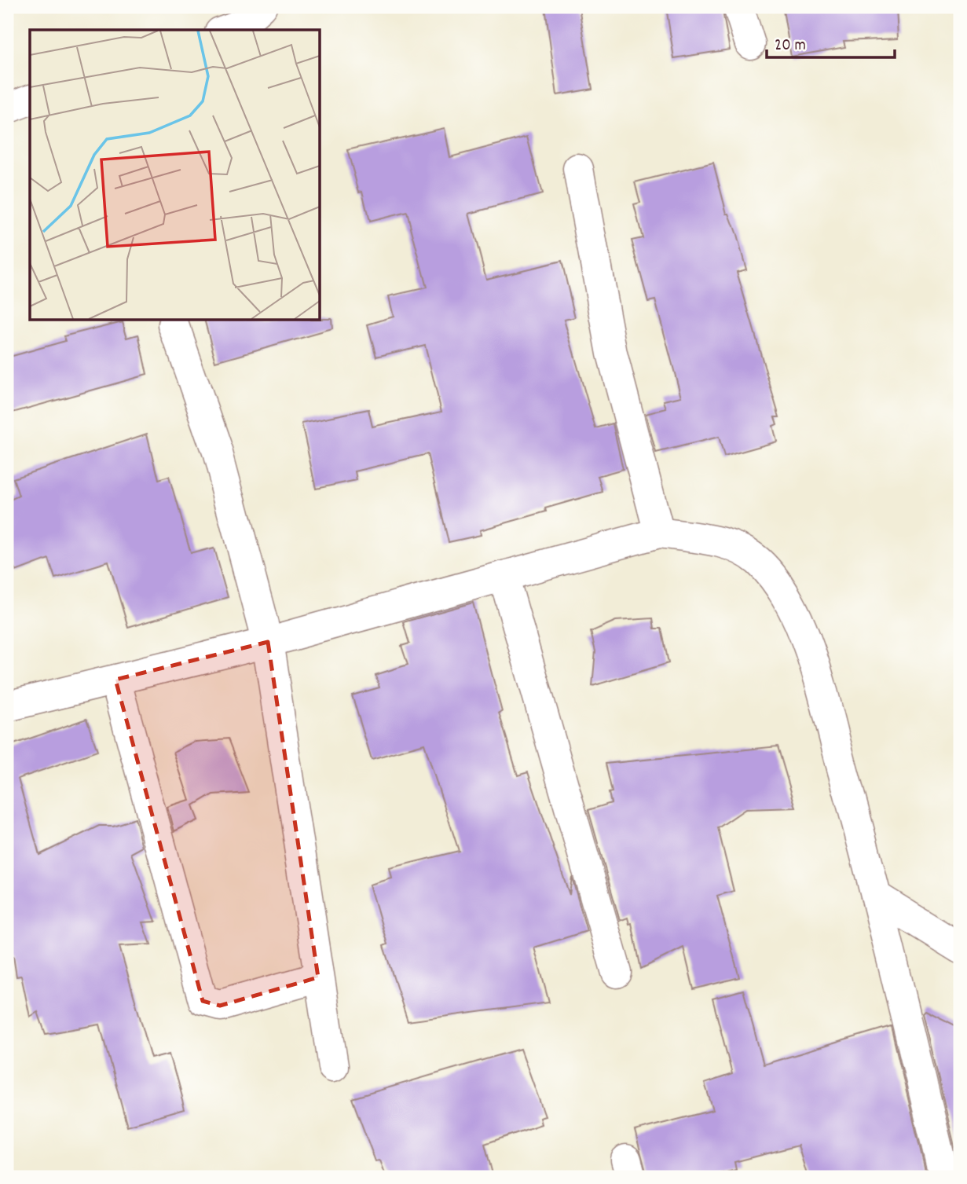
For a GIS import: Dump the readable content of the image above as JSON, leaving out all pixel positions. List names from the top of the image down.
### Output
{
  "scale_bar": "20 m"
}
